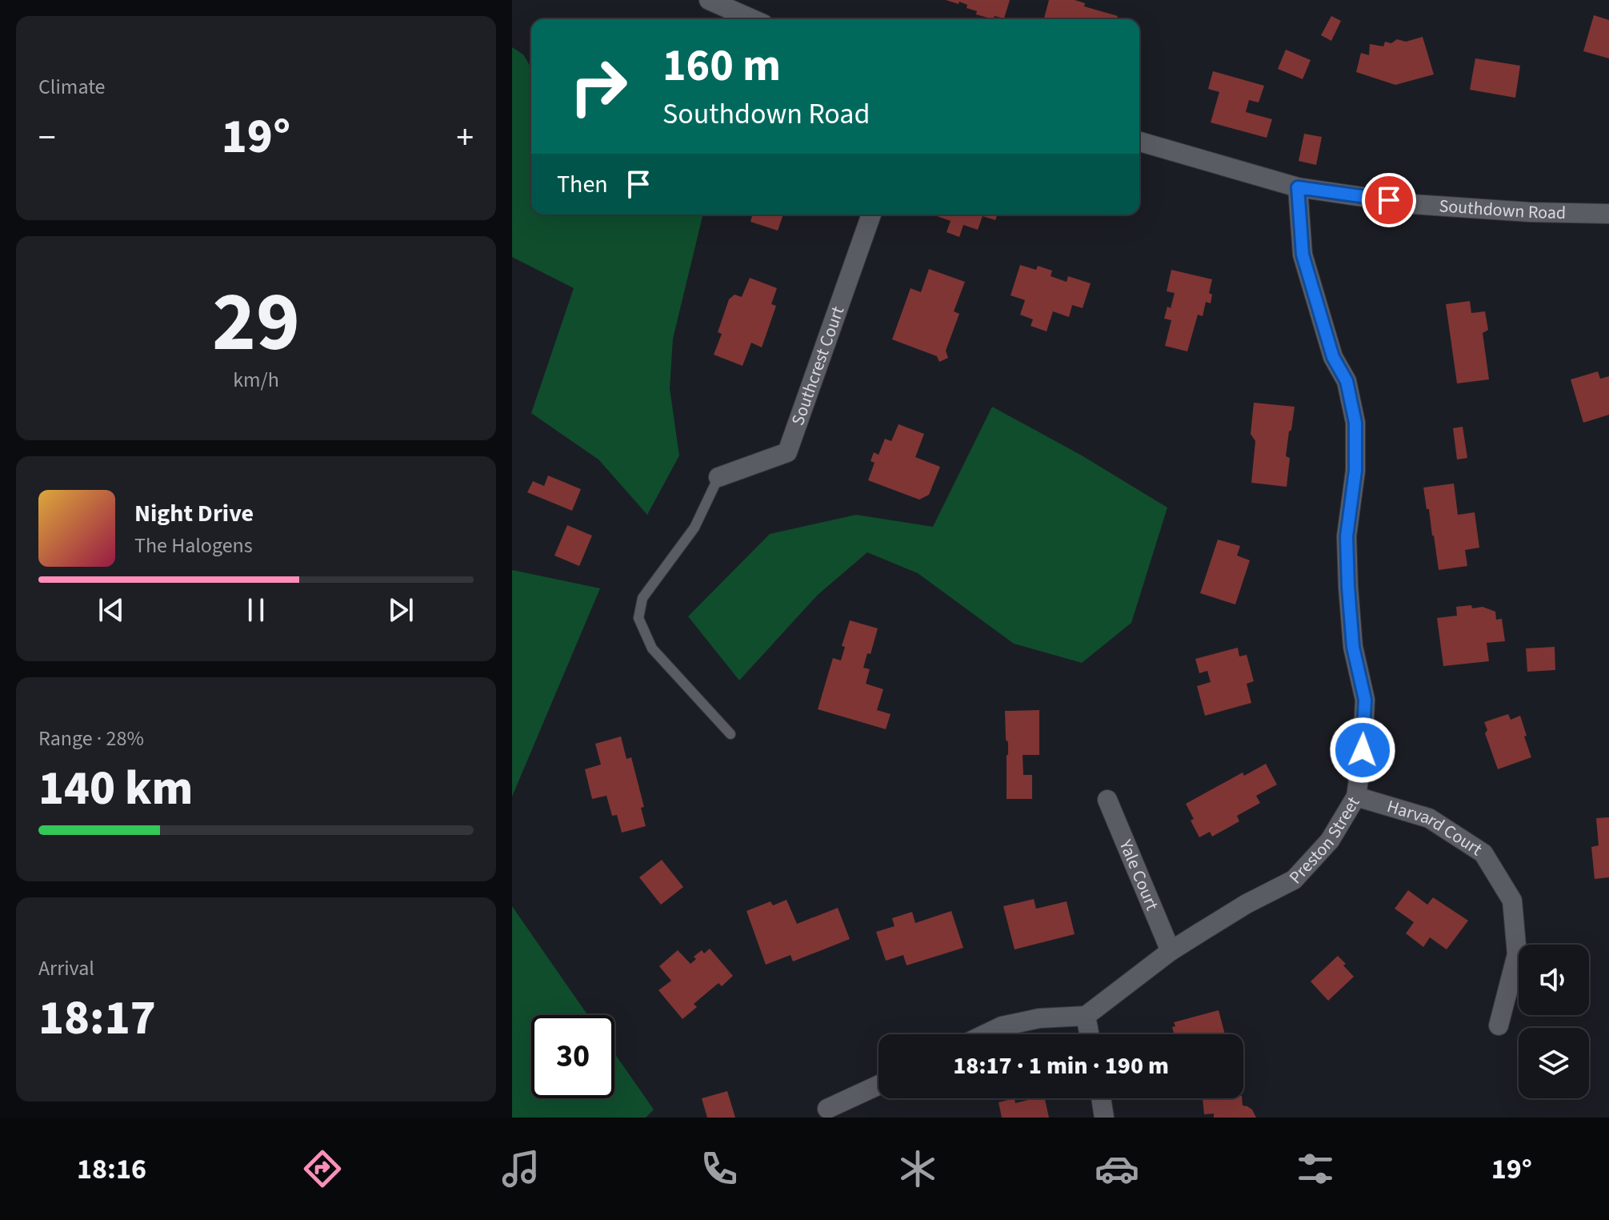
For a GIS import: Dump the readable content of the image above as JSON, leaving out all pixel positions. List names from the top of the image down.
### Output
{
  "streets": {
    "street": [
      "Southdown Road",
      "Southcrest Court",
      "Harvard Court",
      "Preston Street",
      "Yale Court"
    ]
  },
  "crossings": [
    ["Southdown Road", "Preston Street"],
    ["Harvard Court", "Preston Street"],
    ["Preston Street", "Yale Court"]
  ],
  "page": {
    "tile": [
      "Climate",
      ["29", "km/h"],
      ["Range · 28%", "140 km"],
      ["Arrival", "18:17"]
    ],
    "turn": ["160 m", "Southdown Road"],
    "heat": ["−", "19°", "+"],
    "then": "Then",
    "song": ["Night Drive", "The Halogens"],
    "limit": "30",
    "trip": "18:17 · 1 min · 190 m",
    "tabs": ["18:16", "19°"]
  }
}
